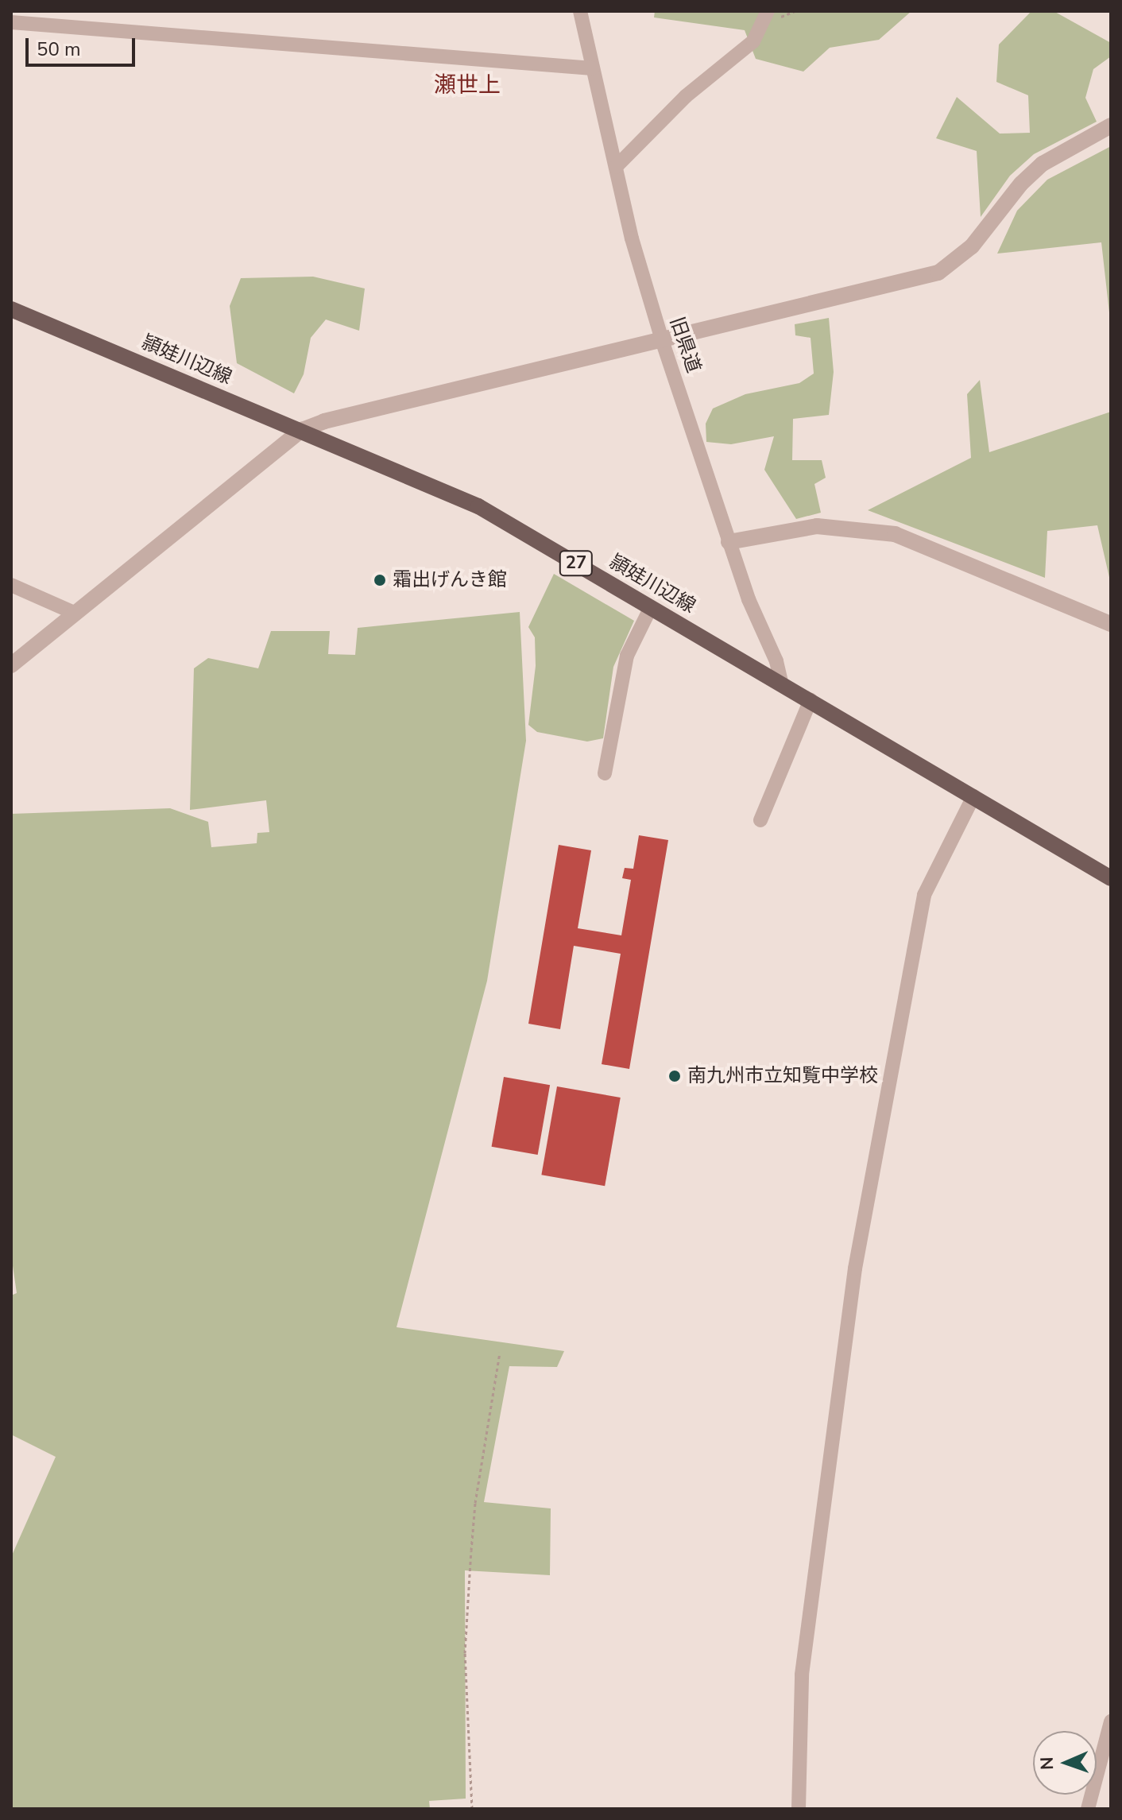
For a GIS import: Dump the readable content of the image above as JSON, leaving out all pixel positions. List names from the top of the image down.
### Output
{
  "streets": {
    "main road": ["頴娃川辺線", "27"],
    "street": ["旧県道"]
  },
  "crossings": [
    ["旧県道", "頴娃川辺線"]
  ],
  "districts": ["瀬世上"],
  "places": ["霜出げんき館", "南九州市立知覧中学校"],
  "scale_bar": "50 m",
  "north": "left"
}
